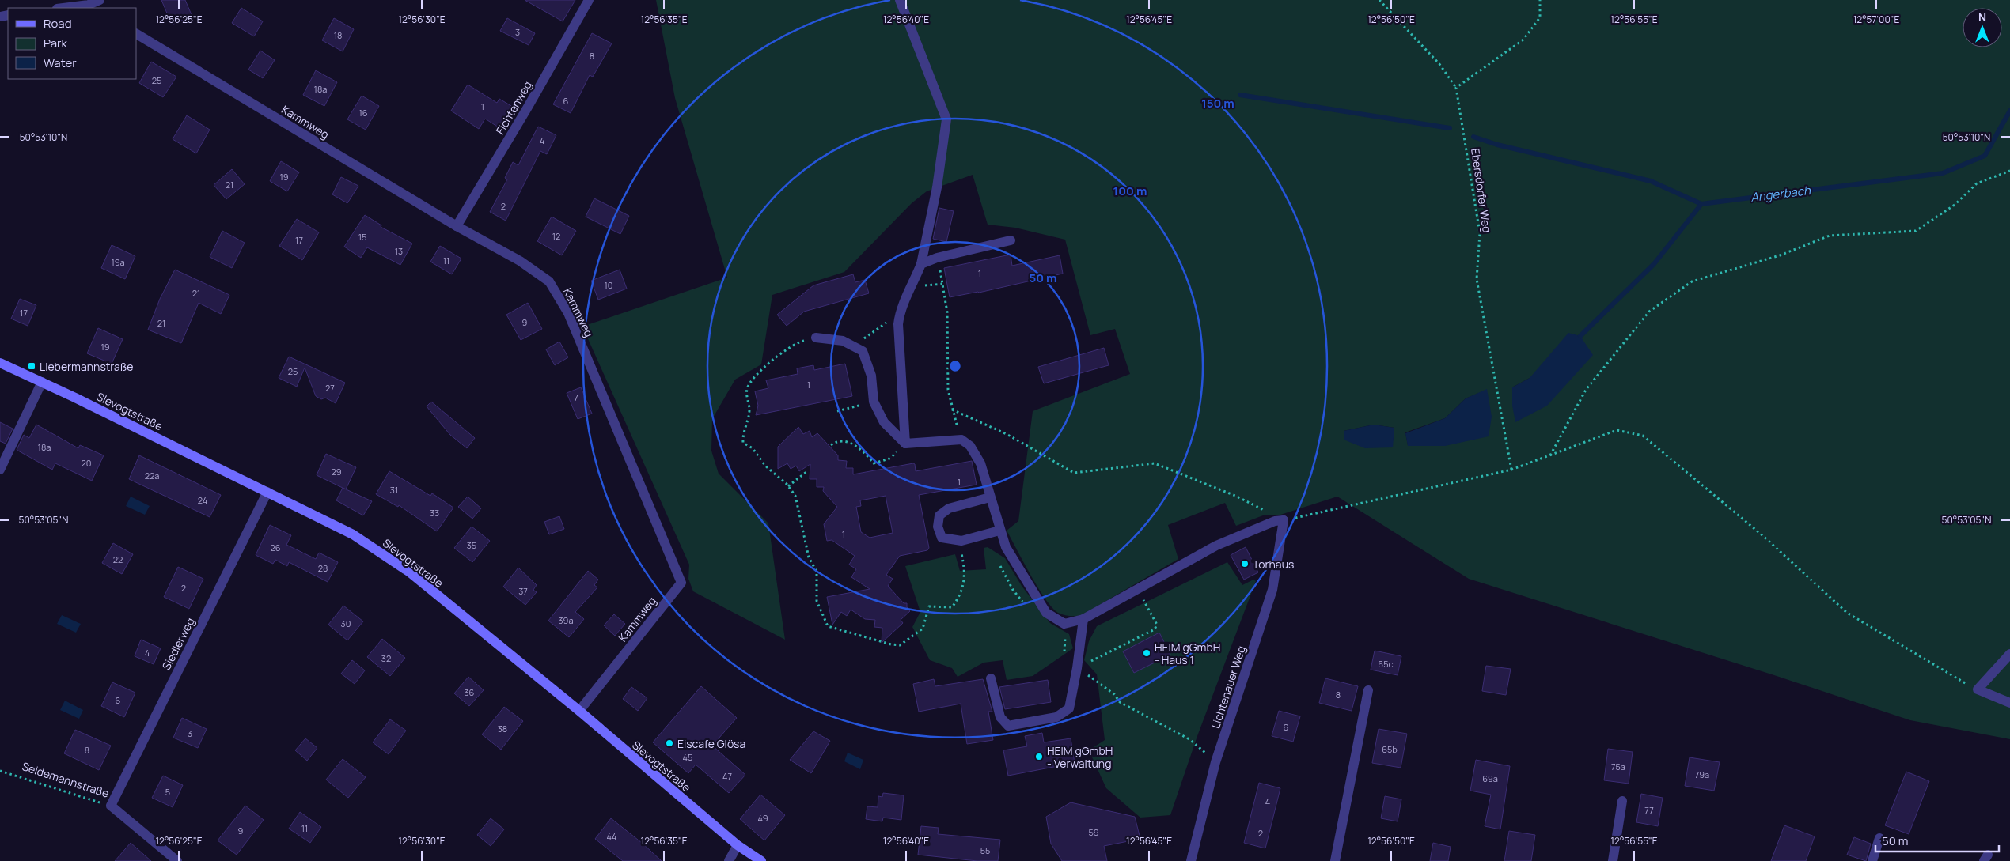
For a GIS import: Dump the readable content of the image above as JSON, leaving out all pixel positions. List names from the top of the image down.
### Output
{
  "streets": {
    "street": [
      "Fichtenweg",
      "Kammweg",
      "Slevogtstraße",
      "Siedlerweg",
      "Lichtenauer Weg",
      "Seidemannstraße"
    ],
    "path": ["Ebersdorfer Weg"]
  },
  "crossings": [
    ["Fichtenweg", "Kammweg"],
    ["Kammweg", "Slevogtstraße"],
    ["Slevogtstraße", "Siedlerweg"],
    ["Siedlerweg", "Seidemannstraße"]
  ],
  "water": ["Angerbach"],
  "places": {
    "transit": ["Liebermannstraße"],
    "other": [
      "Torhaus",
      "HEIM gGmbH - Haus 1",
      "Eiscafe Glösa",
      "HEIM gGmbH - Verwaltung"
    ]
  },
  "house_numbers": [
    "3",
    "18",
    "8",
    "25",
    "18a",
    "6",
    "1",
    "16",
    "4",
    "19",
    "21",
    "2",
    "12",
    "15",
    "17",
    "13",
    "11",
    "19a",
    "1",
    "10",
    "21",
    "17",
    "9",
    "21",
    "19",
    "25",
    "1",
    "27",
    "7",
    "18a",
    "20",
    "29",
    "22a",
    "1",
    "31",
    "24",
    "33",
    "1",
    "35",
    "26",
    "22",
    "28",
    "2",
    "37",
    "39a",
    "30",
    "4",
    "32",
    "65c",
    "36",
    "8",
    "6",
    "6",
    "38",
    "3",
    "65b",
    "8",
    "45",
    "75a",
    "79a",
    "47",
    "69a",
    "5",
    "4",
    "77",
    "49",
    "11",
    "9",
    "59",
    "2",
    "44",
    "55"
  ],
  "legend": ["Road", "Park", "Water"],
  "scale_bar": "50 m",
  "north": "top",
  "coordinates": [
    "12°56'25\"E",
    "12°56'30\"E",
    "12°56'35\"E",
    "12°56'40\"E",
    "12°56'45\"E",
    "12°56'50\"E",
    "12°56'55\"E",
    "12°57'00\"E",
    "50°53'10\"N",
    "50°53'05\"N"
  ],
  "rings": ["150 m", "100 m", "50 m"]
}
